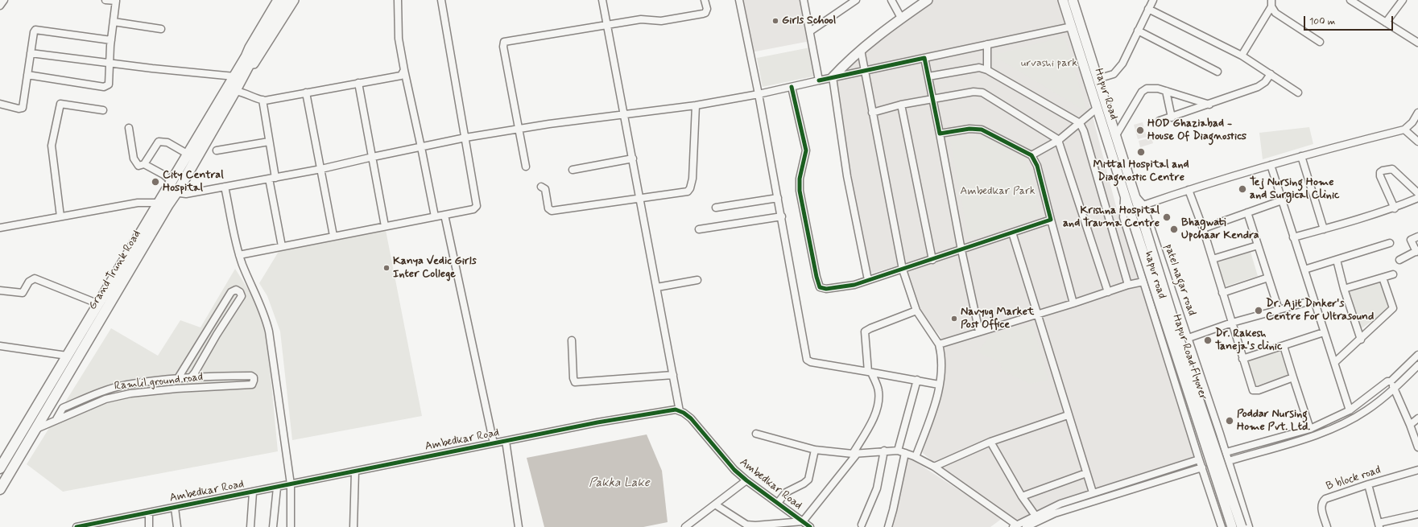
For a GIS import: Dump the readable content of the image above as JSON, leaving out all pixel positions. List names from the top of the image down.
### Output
{
  "streets": {
    "highway": ["Grand Trunk Road"],
    "main road": ["Hapur Road", "hapur road", "Hapur Road Flyover"],
    "street": [
      "patel nagar road",
      "Ramlil ground road",
      "Ambedkar Road",
      "B block road"
    ]
  },
  "crossings": [
    ["Hapur Road", "hapur road"],
    ["Hapur Road", "Hapur Road Flyover"],
    ["Grand Trunk Road", "Ramlil ground road"],
    ["hapur road", "patel nagar road"],
    ["hapur road", "Hapur Road Flyover"],
    ["patel nagar road", "Hapur Road Flyover"]
  ],
  "water": ["Pakka Lake"],
  "parks": ["urvashi park", "Ambedkar Park"],
  "places": [
    "Girls School",
    "HOD Ghaziabad - House Of Diagnostics",
    "Mittal Hospital and Diagnostic Centre",
    "City Central Hospital",
    "Tej Nursing Home and Surgical Clinic",
    "Krishna Hospital and Trauma Centre",
    "Bhagwati Upchaar Kendra",
    "Kanya Vedic Girls Inter College",
    "Dr. Ajit Dinker's Centre For Ultrasound",
    "Navyug Market Post Office",
    "Dr. Rakesh Taneja's clinic",
    "Poddar Nursing Home Pvt. Ltd."
  ],
  "scale_bar": "100 m"
}
